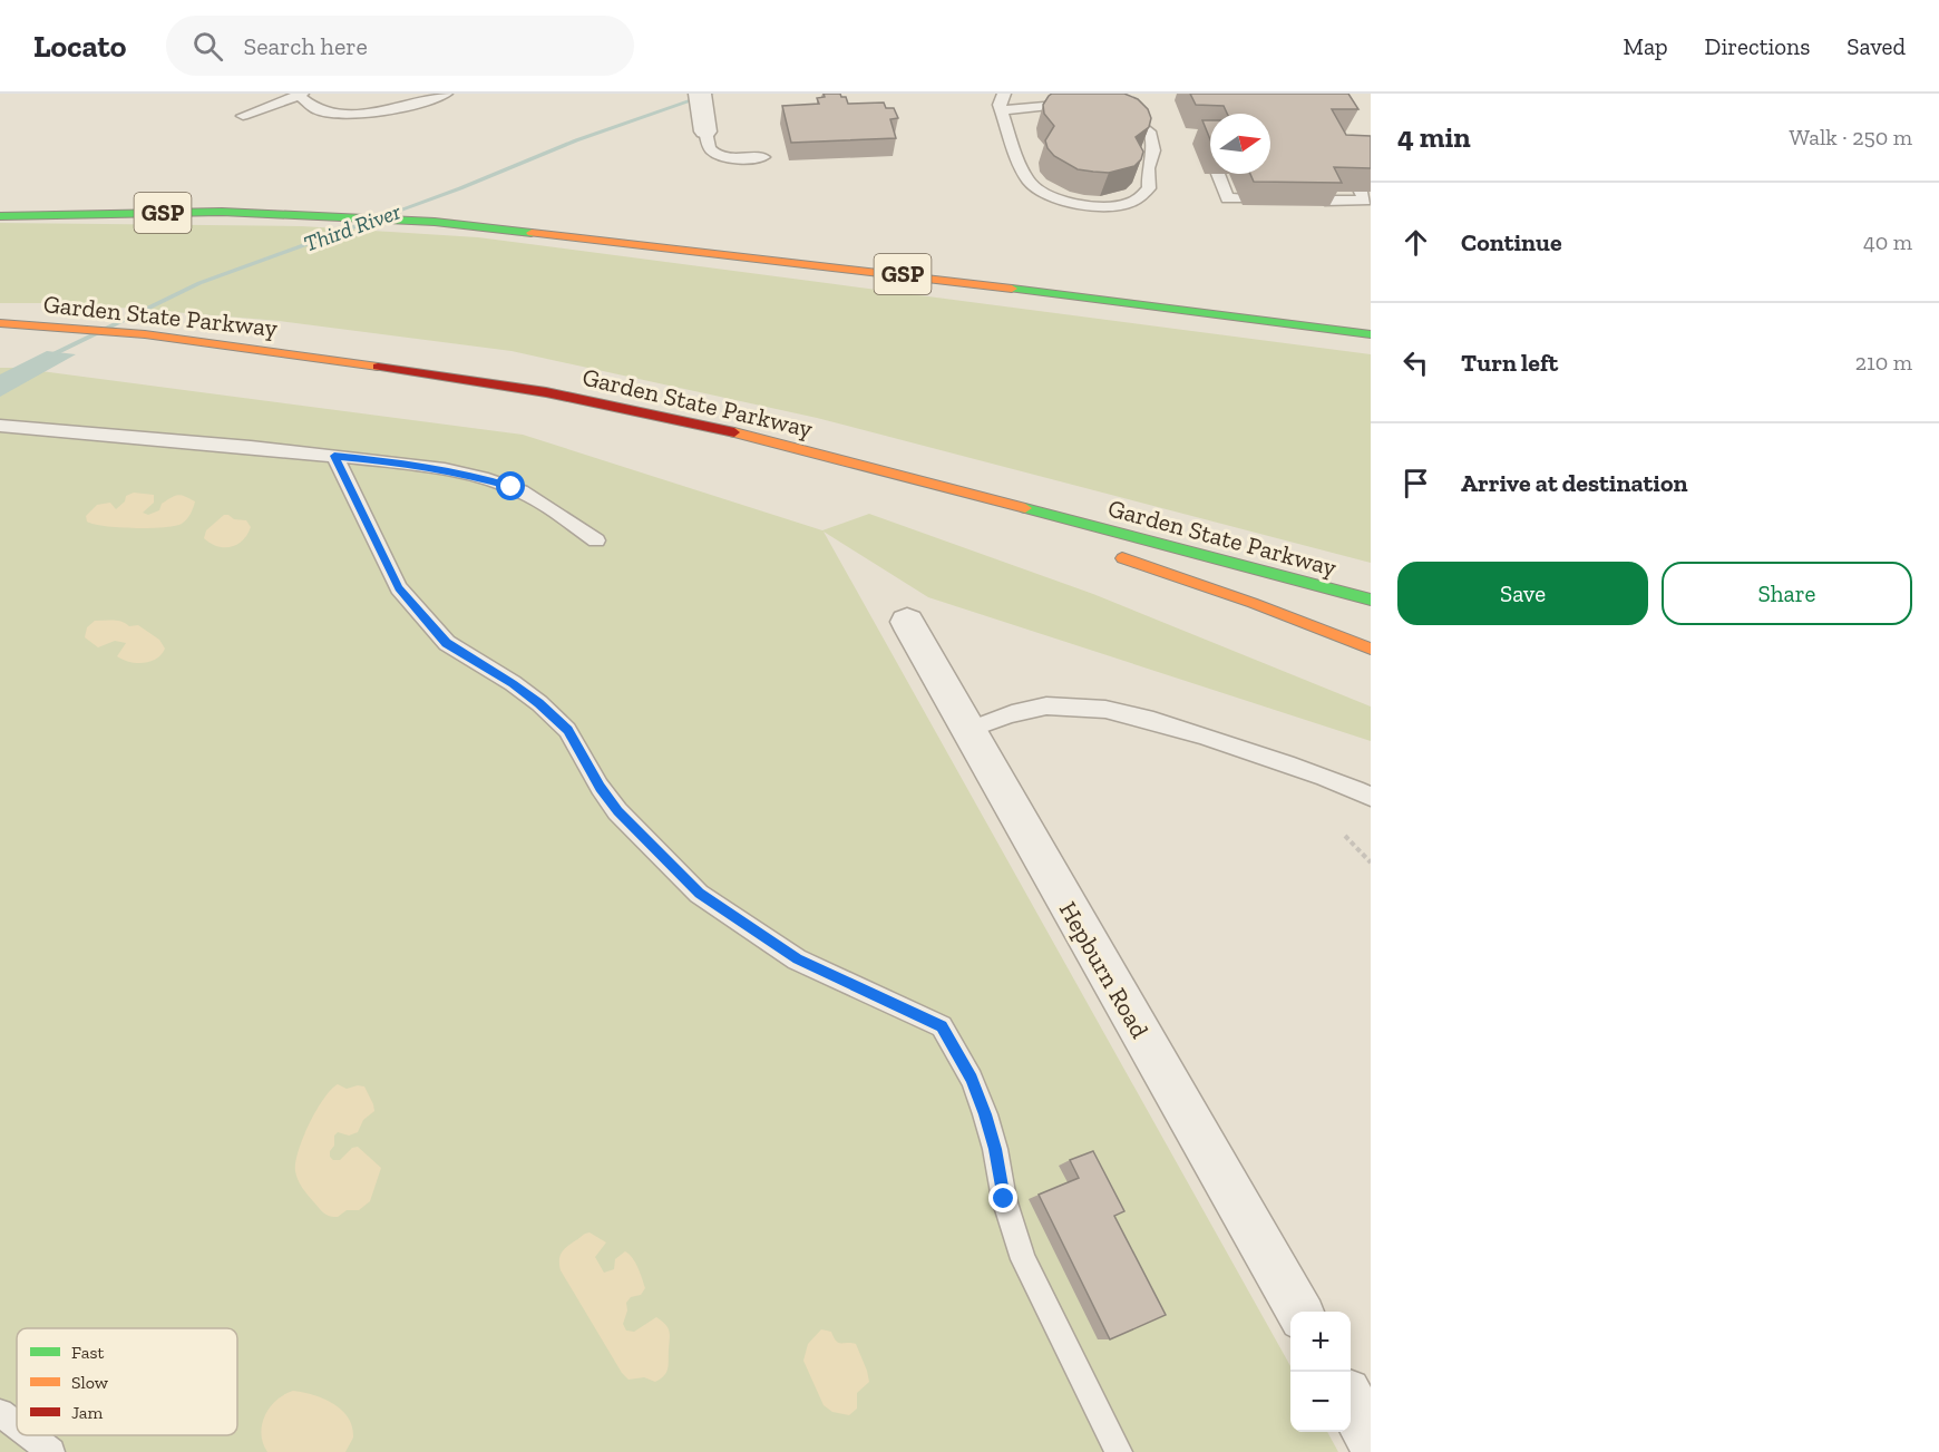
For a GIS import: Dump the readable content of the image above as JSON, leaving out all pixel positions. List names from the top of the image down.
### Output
{
  "streets": {
    "highway": ["GSP", "Garden State Parkway"],
    "street": ["Hepburn Road"]
  },
  "water": ["Third River"],
  "legend": ["Fast", "Slow", "Jam"],
  "north": "right",
  "page": {
    "header": "Locato",
    "search": "Search here",
    "nav": ["Map", "Directions", "Saved"],
    "heading": ["4 min", "Walk · 250 m"],
    "list": [
      ["Continue", "40 m"],
      ["Turn left", "210 m"],
      "Arrive at destination"
    ],
    "buttons": ["Save", "Share"],
    "map_buttons": ["+", "−"]
  }
}
